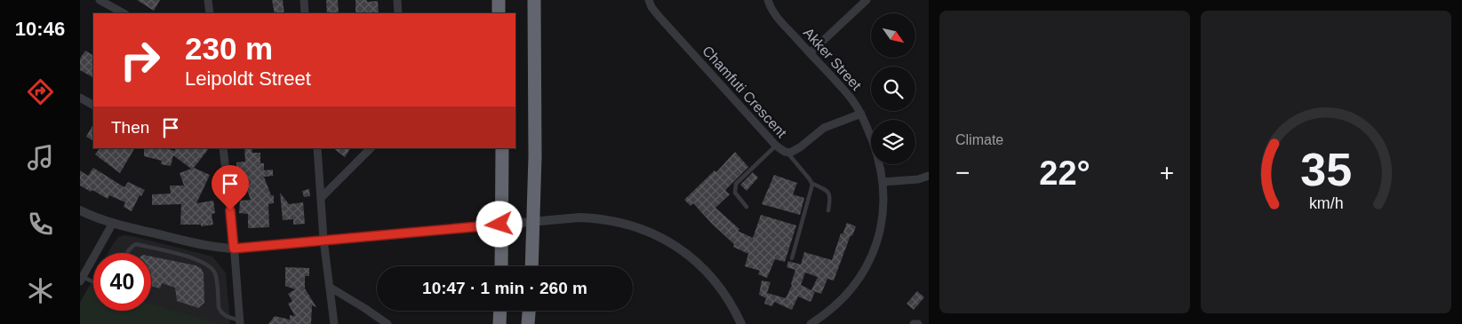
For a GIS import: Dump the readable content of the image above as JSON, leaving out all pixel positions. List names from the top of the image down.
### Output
{
  "streets": {
    "street": ["Akker Street", "Chamfuti Crescent"]
  },
  "crossings": [
    ["Akker Street", "Chamfuti Crescent"]
  ],
  "north": "bottom right",
  "page": {
    "tabs": "10:46",
    "tile": "Climate",
    "turn": ["230 m", "Leipoldt Street"],
    "then": "Then",
    "heat": ["−", "22°", "+"],
    "limit": "40",
    "trip": "10:47 · 1 min · 260 m",
    "gauge": ["35", "km/h"]
  }
}
